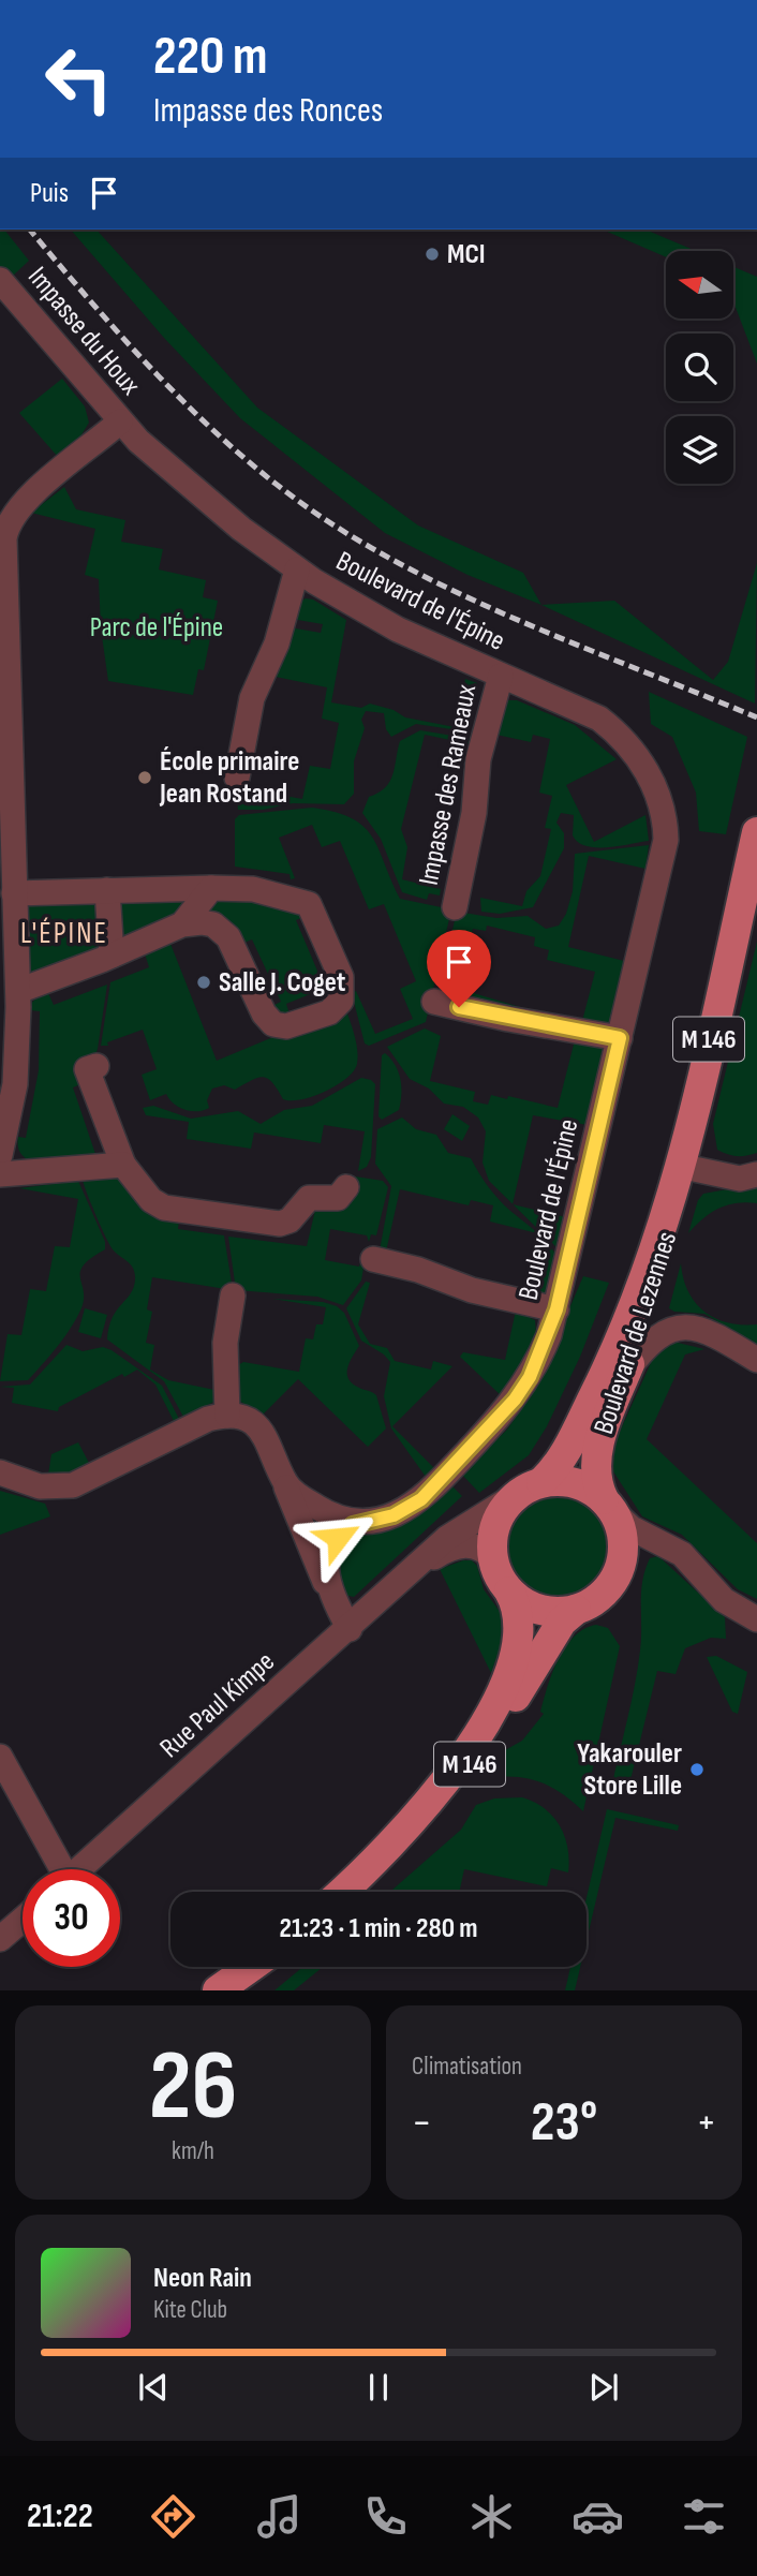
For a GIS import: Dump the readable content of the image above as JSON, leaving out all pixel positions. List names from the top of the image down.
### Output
{
  "streets": {
    "main road": ["M 146", "Boulevard de Lezennes"],
    "street": [
      "Impasse du Houx",
      "Boulevard de l'Épine",
      "Impasse des Rameaux",
      "Rue Paul Kimpe"
    ]
  },
  "crossings": [
    ["Impasse du Houx", "Boulevard de l'Épine"],
    ["Boulevard de l'Épine", "Impasse des Rameaux"],
    ["M 146", "Boulevard de Lezennes"],
    ["M 146", "Rue Paul Kimpe"],
    ["Boulevard de Lezennes", "Rue Paul Kimpe"]
  ],
  "districts": ["L'ÉPINE"],
  "parks": ["Parc de l'Épine"],
  "places": [
    "MCI",
    "École primaire Jean Rostand",
    "Salle J. Coget",
    "Yakarouler Store Lille"
  ],
  "north": "left",
  "page": {
    "turn": ["220 m", "Impasse des Ronces"],
    "then": "Puis",
    "limit": "30",
    "trip": "21:23 · 1 min · 280 m",
    "tile": [
      ["26", "km/h"],
      "Climatisation"
    ],
    "heat": ["−", "23°", "+"],
    "song": ["Neon Rain", "Kite Club"],
    "tabs": "21:22"
  }
}
